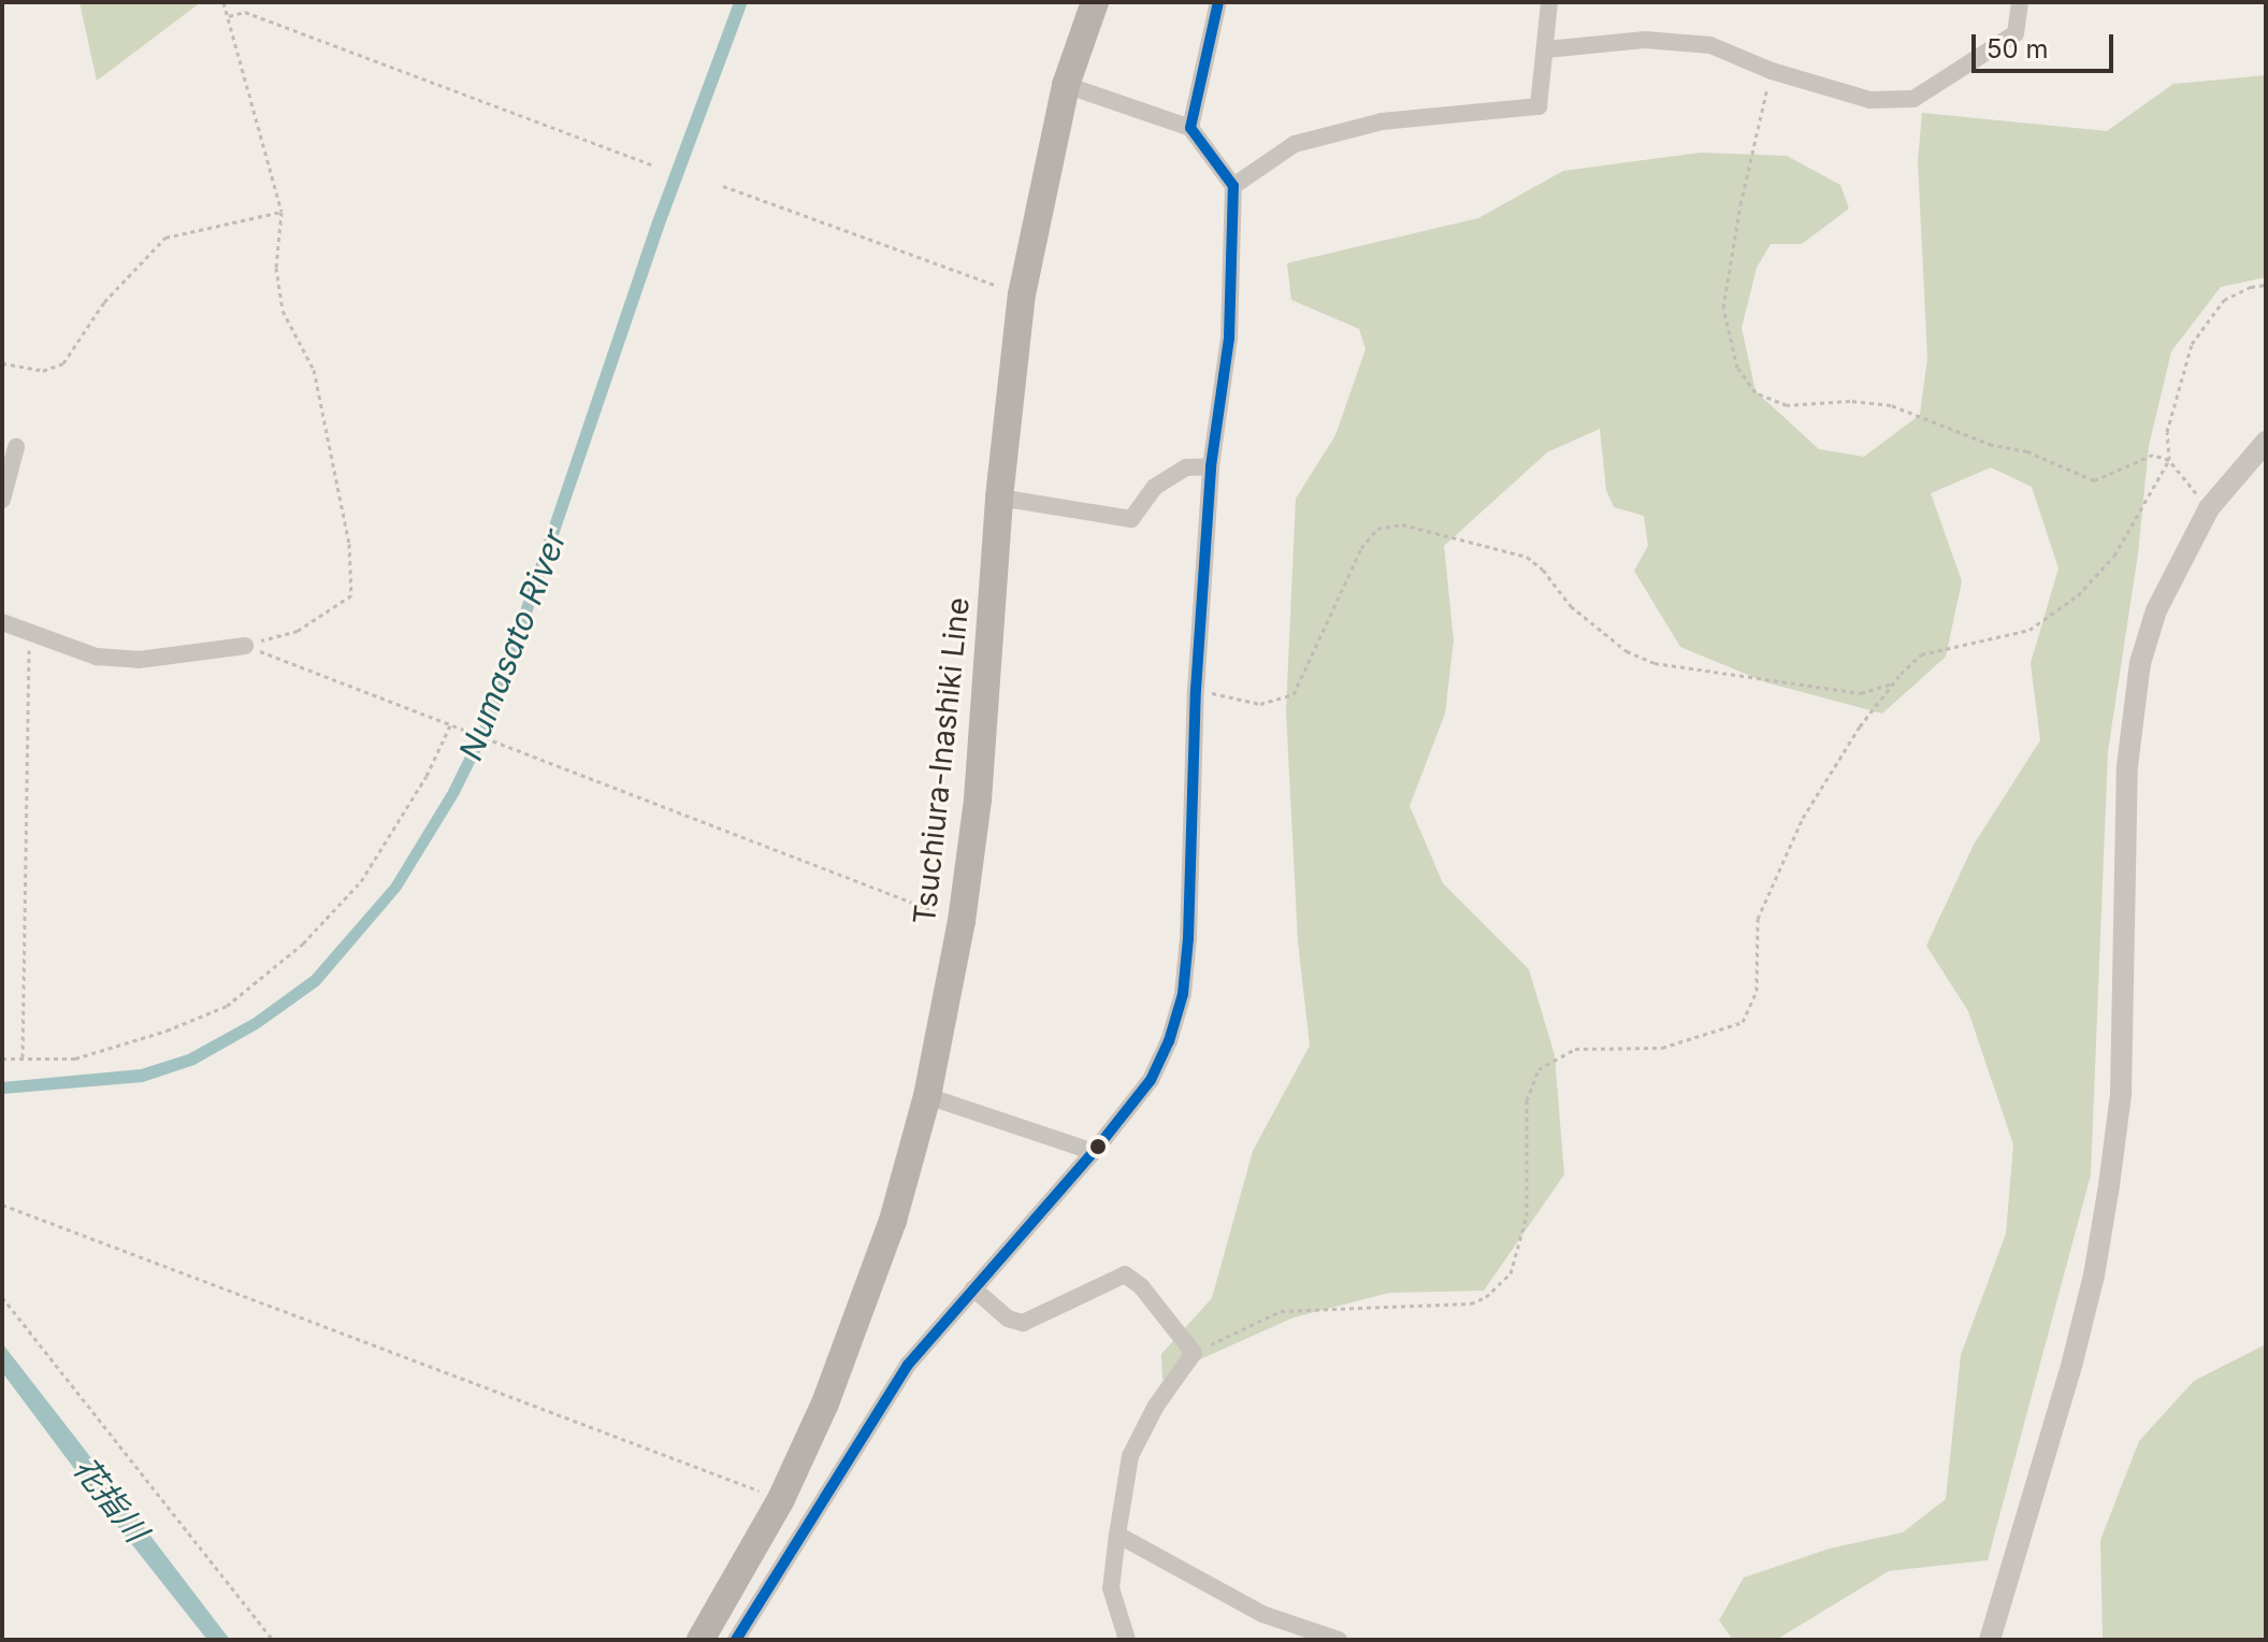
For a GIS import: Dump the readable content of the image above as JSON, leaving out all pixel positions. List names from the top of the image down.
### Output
{
  "streets": {
    "main road": ["Tsuchiura-Inashiki Line"]
  },
  "water": ["Numasato River", "花指川"],
  "scale_bar": "50 m"
}
